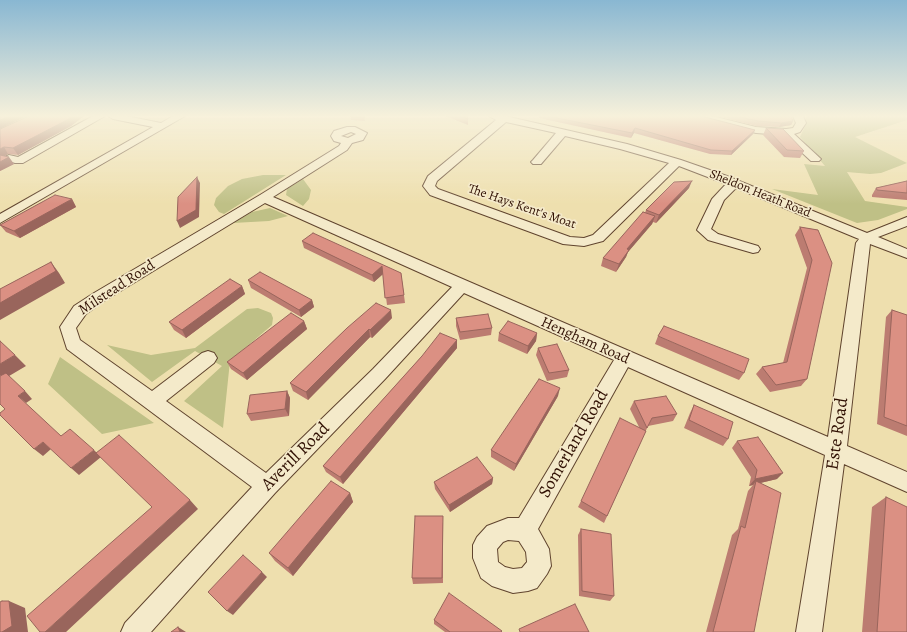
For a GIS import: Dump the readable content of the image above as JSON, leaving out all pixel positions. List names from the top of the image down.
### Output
{
  "streets": {
    "street": [
      "Sheldon Heath Road",
      "The Hays Kent's Moat",
      "Milstead Road",
      "Hengham Road",
      "Este Road",
      "Somerland Road",
      "Averill Road"
    ]
  },
  "crossings": [
    ["Sheldon Heath Road", "The Hays Kent's Moat"],
    ["Sheldon Heath Road", "Este Road"],
    ["Milstead Road", "Hengham Road"],
    ["Milstead Road", "Averill Road"],
    ["Hengham Road", "Este Road"],
    ["Hengham Road", "Somerland Road"],
    ["Hengham Road", "Averill Road"]
  ]
}
